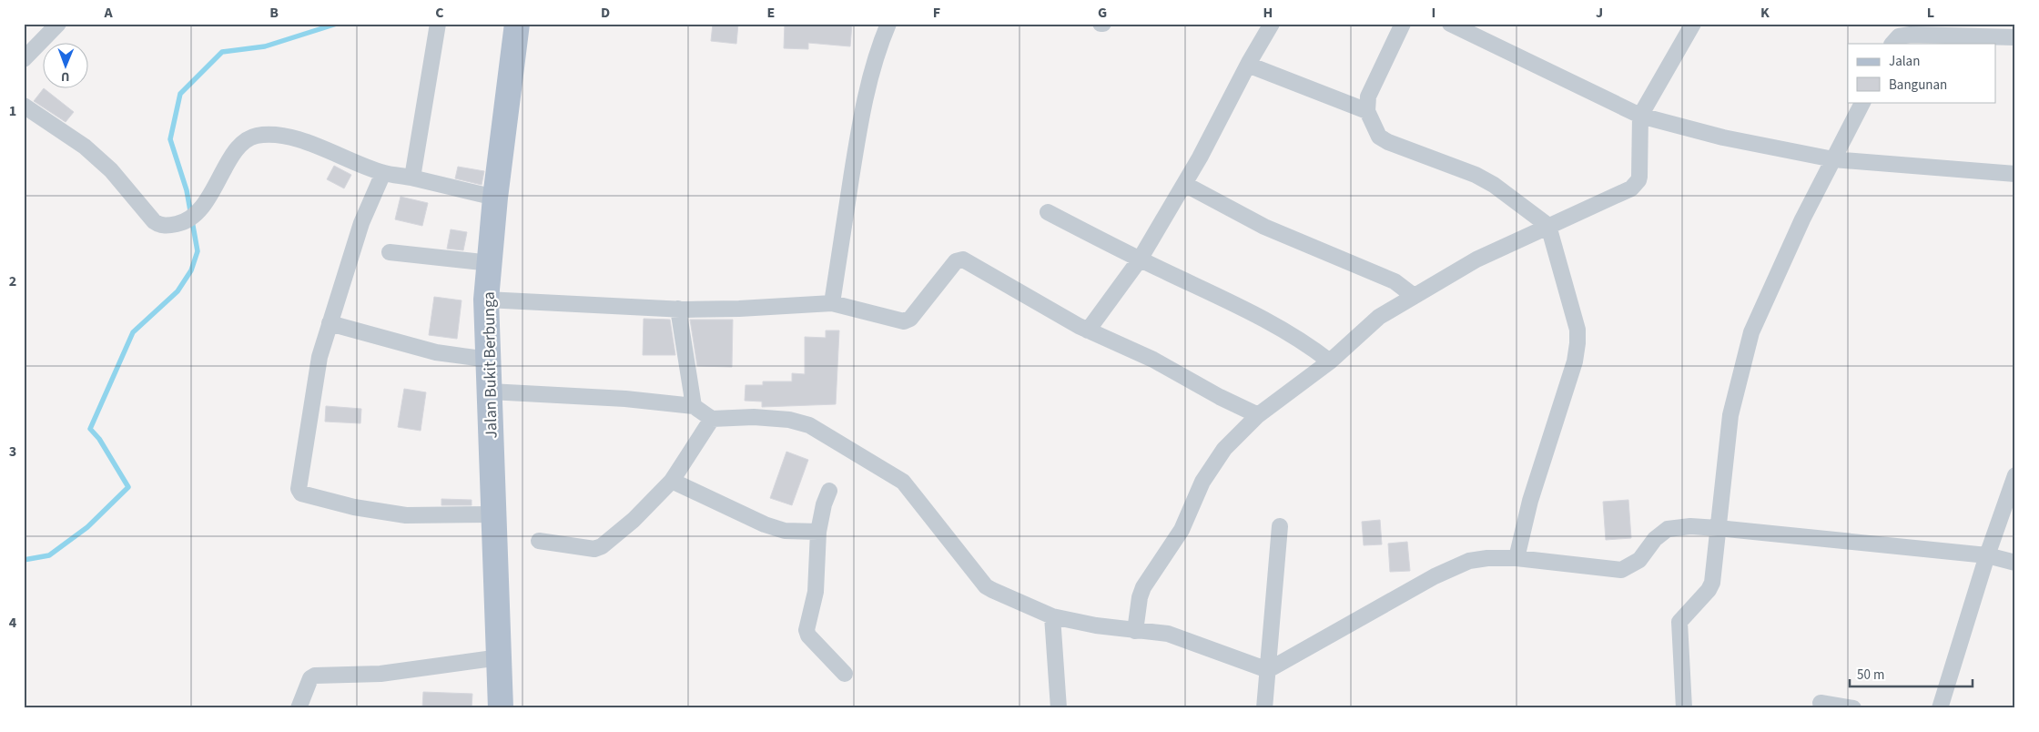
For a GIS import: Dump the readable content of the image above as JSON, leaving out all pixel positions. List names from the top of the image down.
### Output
{
  "streets": {
    "main road": ["Jalan Bukit Berbunga"]
  },
  "legend": ["Jalan", "Bangunan"],
  "scale_bar": "50 m",
  "north": "bottom",
  "grid": {
    "columns": [
      "A",
      "B",
      "C",
      "D",
      "E",
      "F",
      "G",
      "H",
      "I",
      "J",
      "K",
      "L"
    ],
    "rows": [
      "1",
      "2",
      "3",
      "4"
    ]
  }
}
